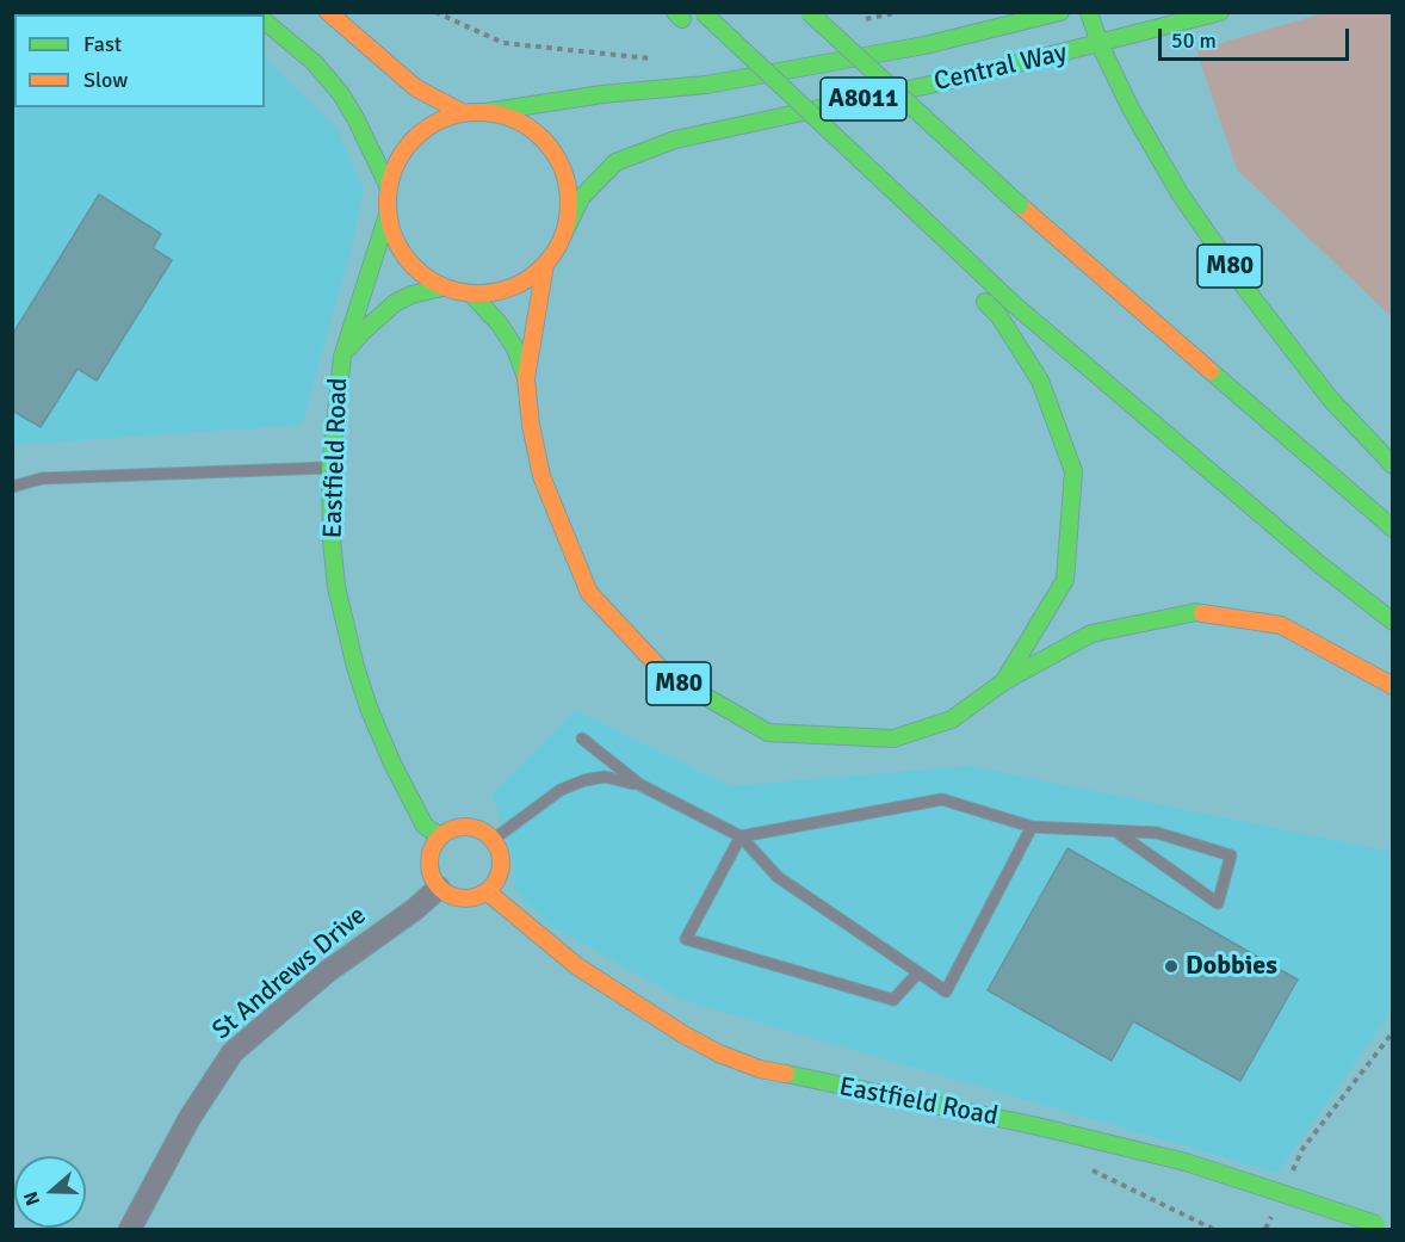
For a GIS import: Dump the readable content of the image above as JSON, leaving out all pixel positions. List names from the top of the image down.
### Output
{
  "streets": {
    "main road": [
      "Central Way",
      "A8011",
      "M80",
      "Eastfield Road"
    ],
    "street": ["St Andrews Drive"]
  },
  "crossings": [
    ["Central Way", "A8011"],
    ["Central Way", "M80"],
    ["Central Way", "Eastfield Road"],
    ["A8011", "M80"],
    ["A8011", "Eastfield Road"],
    ["M80", "Eastfield Road"],
    ["Eastfield Road", "St Andrews Drive"]
  ],
  "places": ["Dobbies"],
  "legend": ["Fast", "Slow"],
  "scale_bar": "50 m",
  "north": "left"
}
